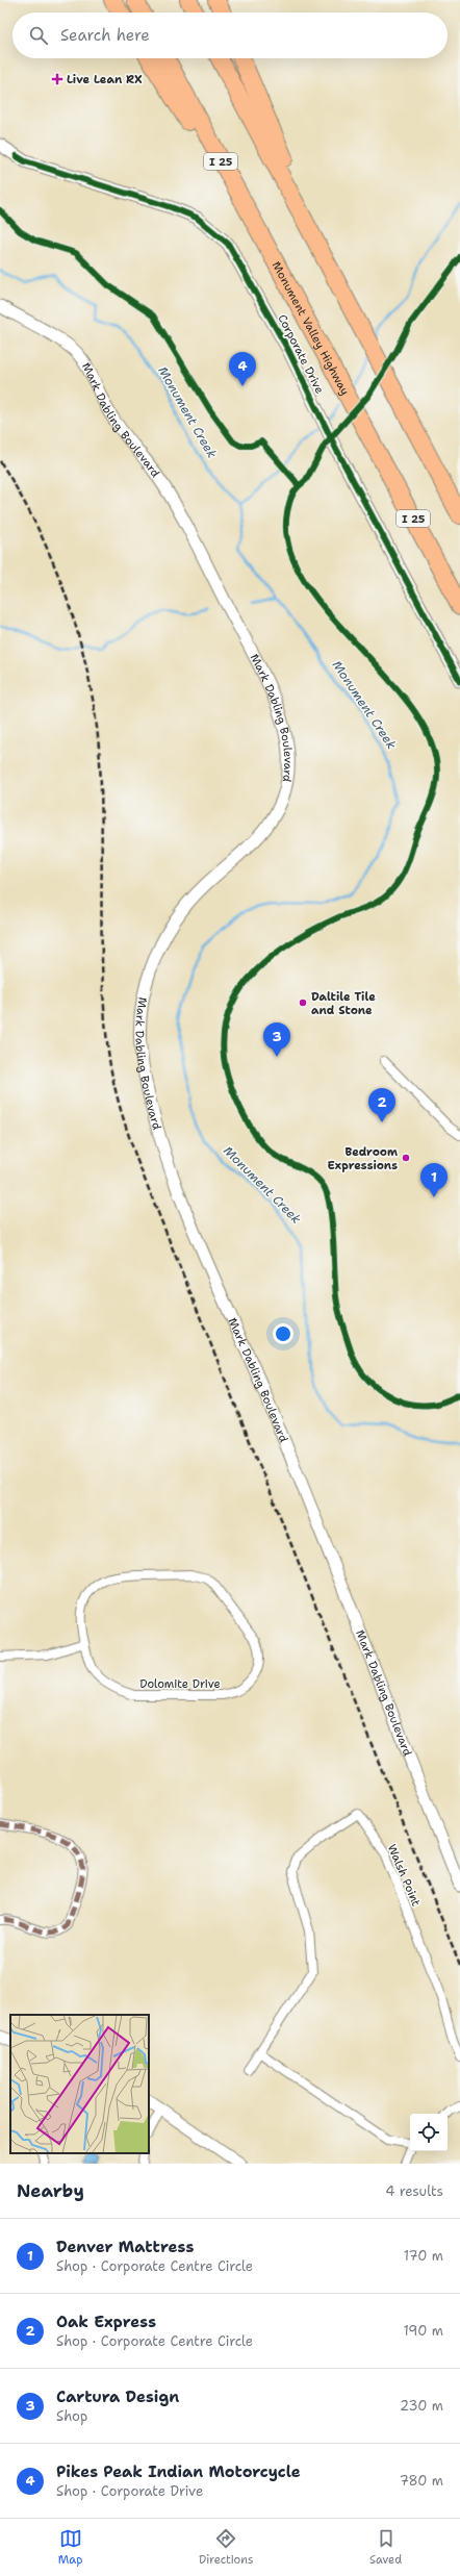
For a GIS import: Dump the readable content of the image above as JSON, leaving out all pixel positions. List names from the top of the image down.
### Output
{
  "streets": {
    "highway": ["I 25", "Monument Valley Highway"],
    "street": [
      "Corporate Drive",
      "Mark Dabling Boulevard",
      "Dolomite Drive",
      "Walsh Point"
    ]
  },
  "water": ["Monument Creek"],
  "places": {
    "health": ["Live Lean RX"],
    "other": ["Daltile Tile and Stone", "Bedroom Expressions"]
  },
  "page": {
    "search": "Search here",
    "pins": [
      "4",
      "3",
      "2",
      "1"
    ],
    "heading": ["Nearby", "4 results"],
    "list": [
      {
        "mark": "1",
        "name": "Denver Mattress",
        "note": "Shop · Corporate Centre Circle",
        "value": "170 m"
      },
      {
        "mark": "2",
        "name": "Oak Express",
        "note": "Shop · Corporate Centre Circle",
        "value": "190 m"
      },
      {
        "mark": "3",
        "name": "Cartura Design",
        "note": "Shop",
        "value": "230 m"
      },
      {
        "mark": "4",
        "name": "Pikes Peak Indian Motorcycle",
        "note": "Shop · Corporate Drive",
        "value": "780 m"
      }
    ],
    "nav": ["Map", "Directions", "Saved"]
  }
}
